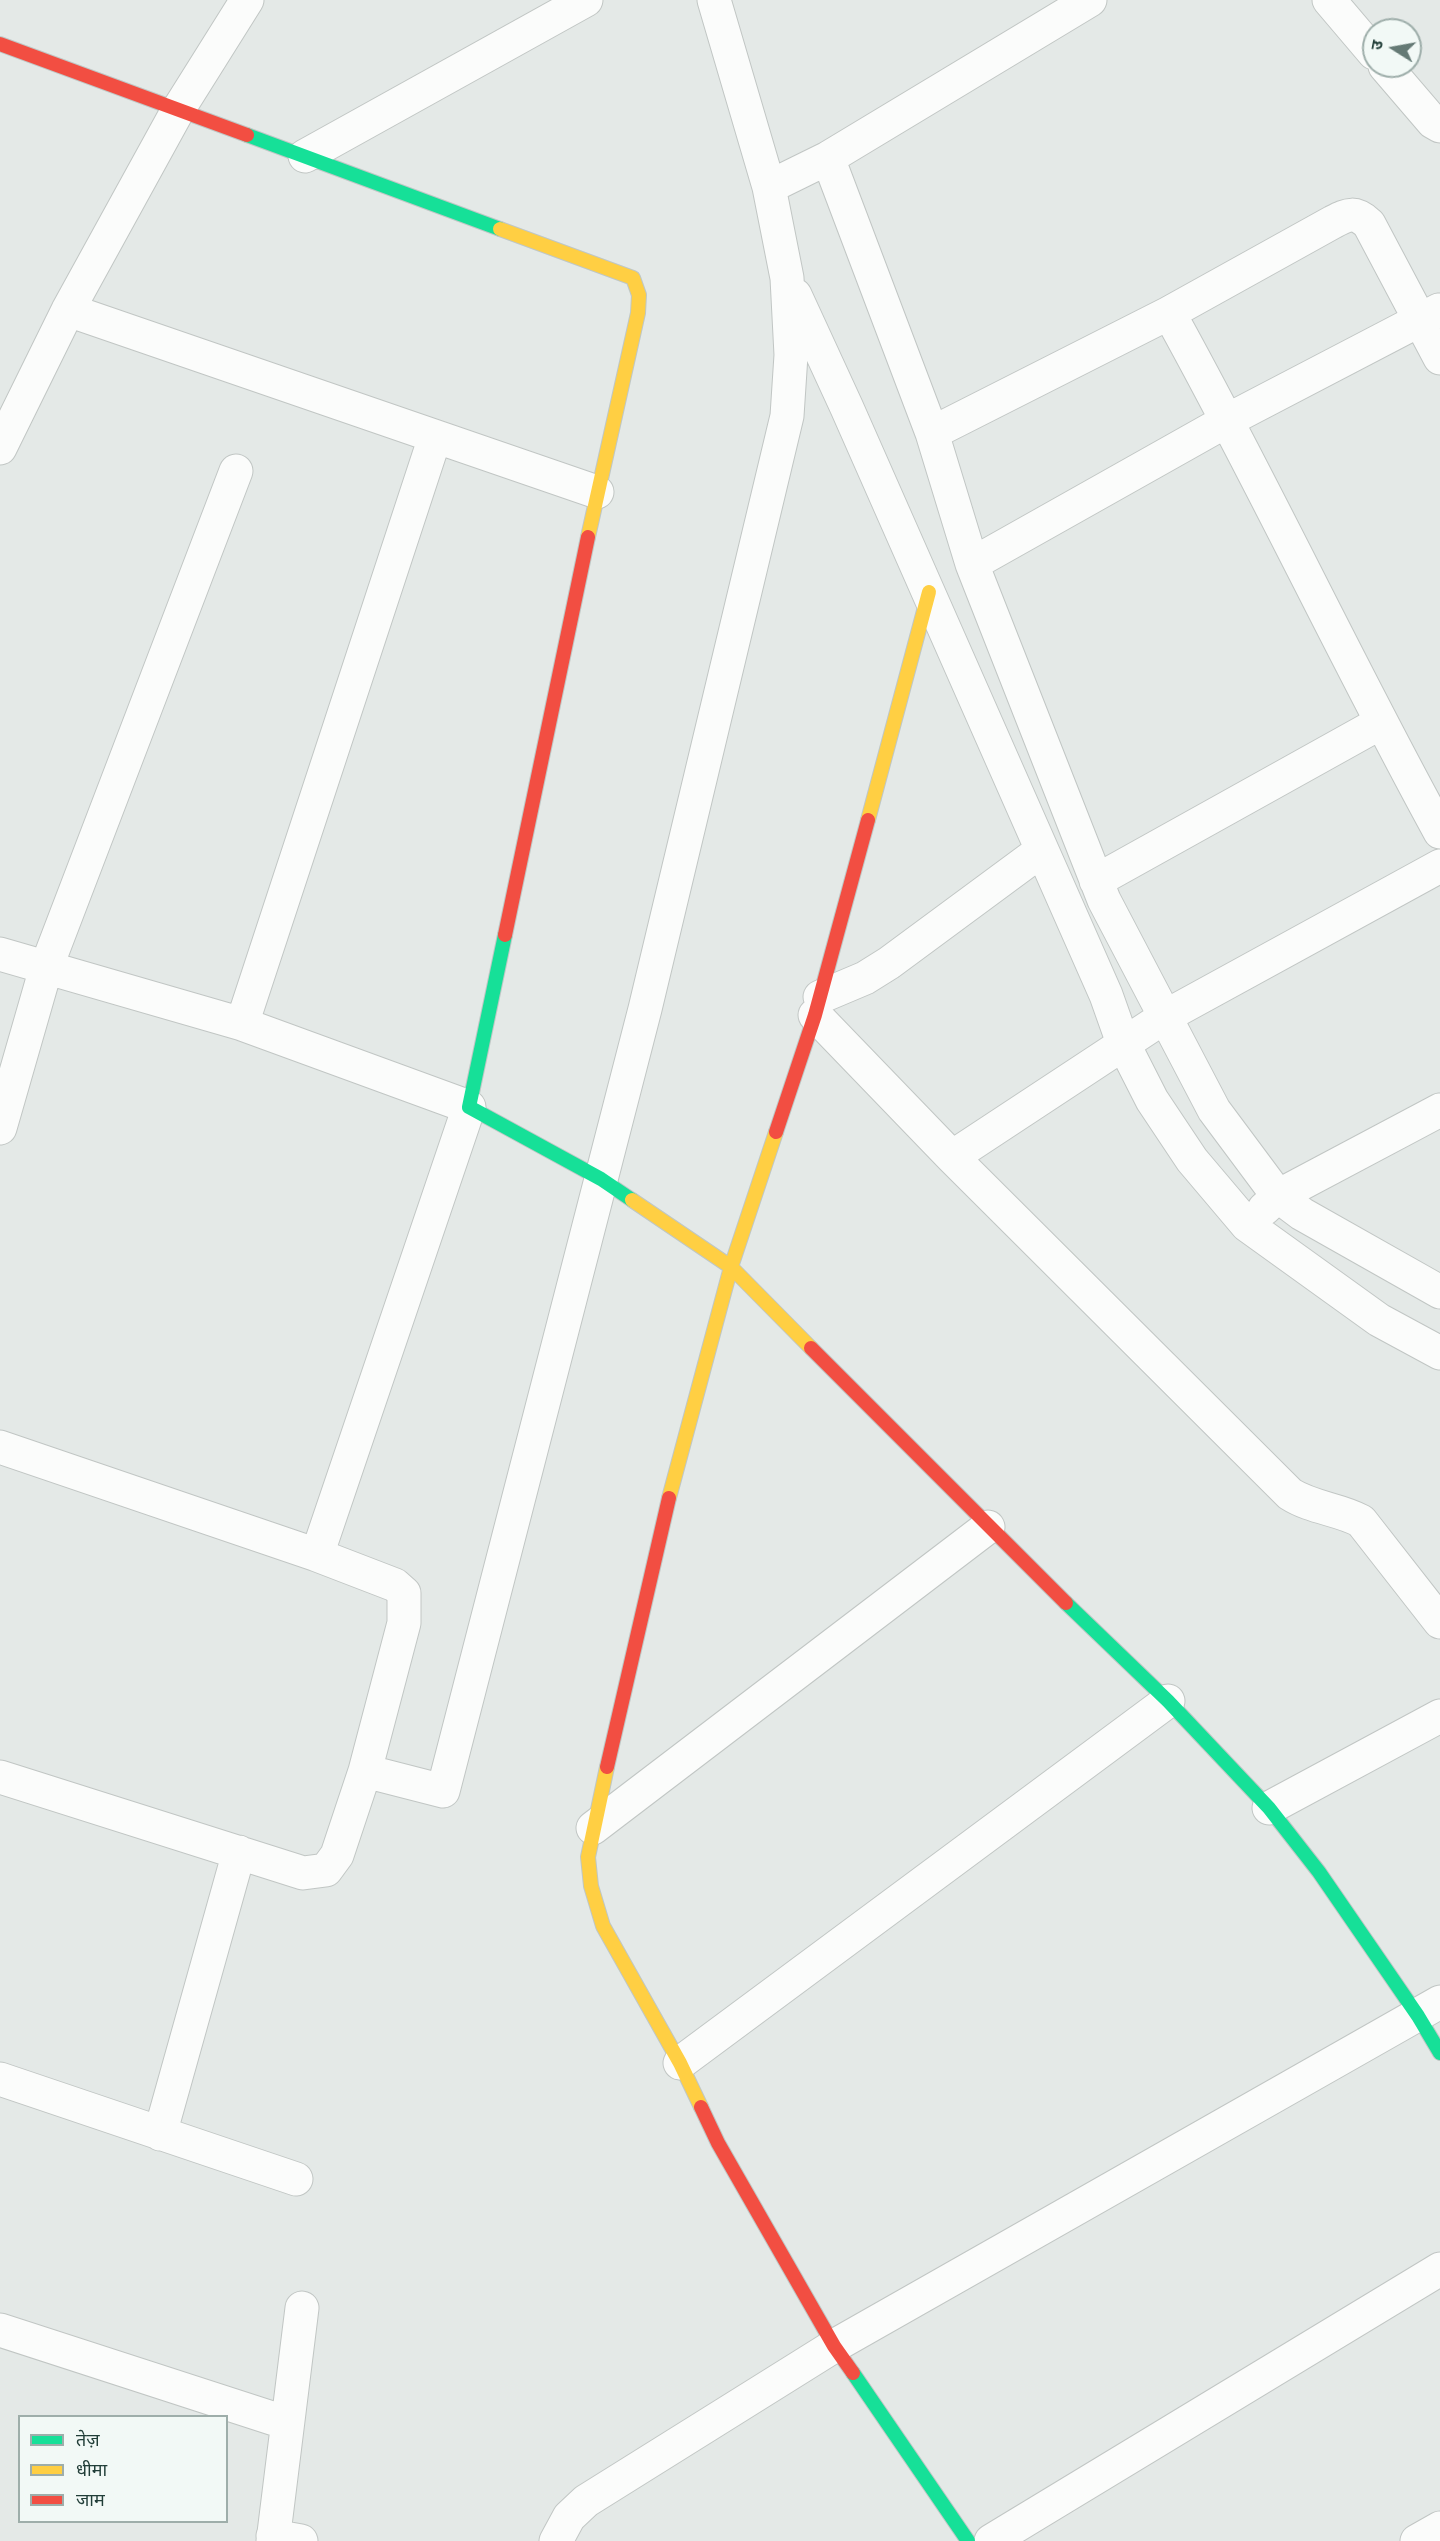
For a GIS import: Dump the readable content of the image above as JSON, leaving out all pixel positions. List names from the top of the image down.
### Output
{
  "legend": ["तेज़", "धीमा", "जाम"],
  "north": "left"
}
